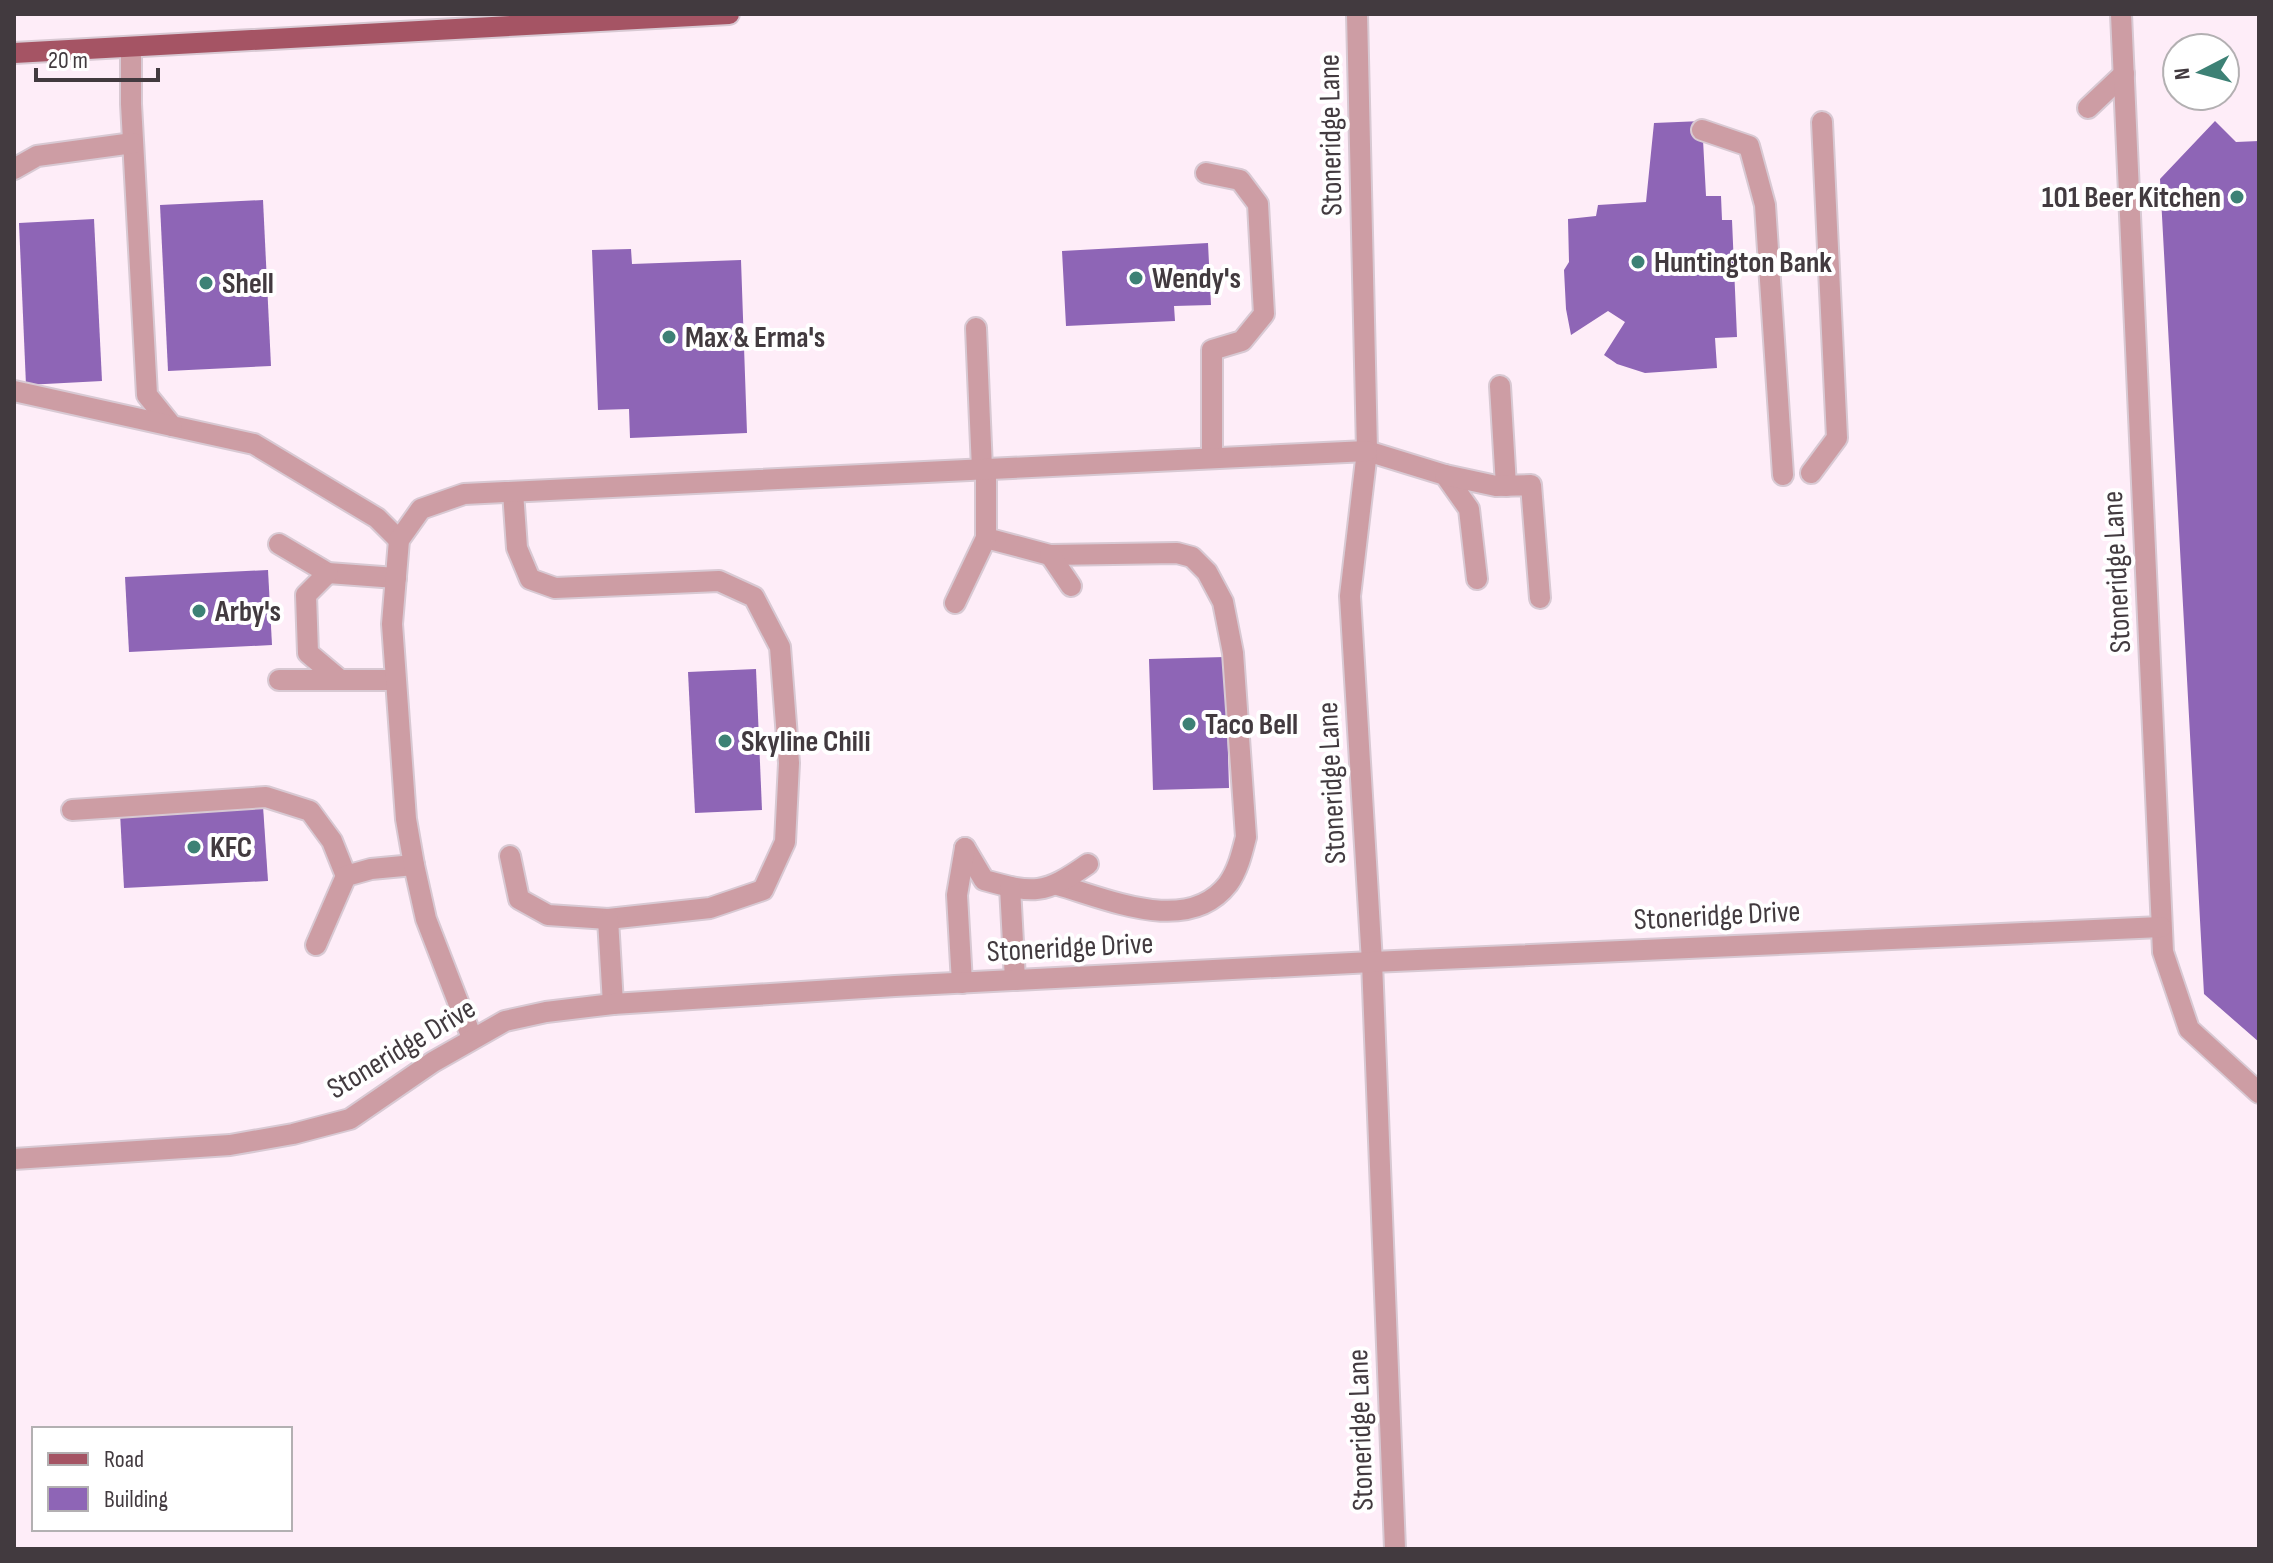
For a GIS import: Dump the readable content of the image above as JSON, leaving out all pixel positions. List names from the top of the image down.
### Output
{
  "streets": {
    "street": ["Stoneridge Lane", "Stoneridge Drive"]
  },
  "crossings": [
    ["Stoneridge Lane", "Stoneridge Drive"]
  ],
  "places": [
    "101 Beer Kitchen",
    "Huntington Bank",
    "Wendy's",
    "Shell",
    "Max & Erma's",
    "Arby's",
    "Taco Bell",
    "Skyline Chili",
    "KFC"
  ],
  "legend": ["Road", "Building"],
  "scale_bar": "20 m",
  "north": "left"
}
